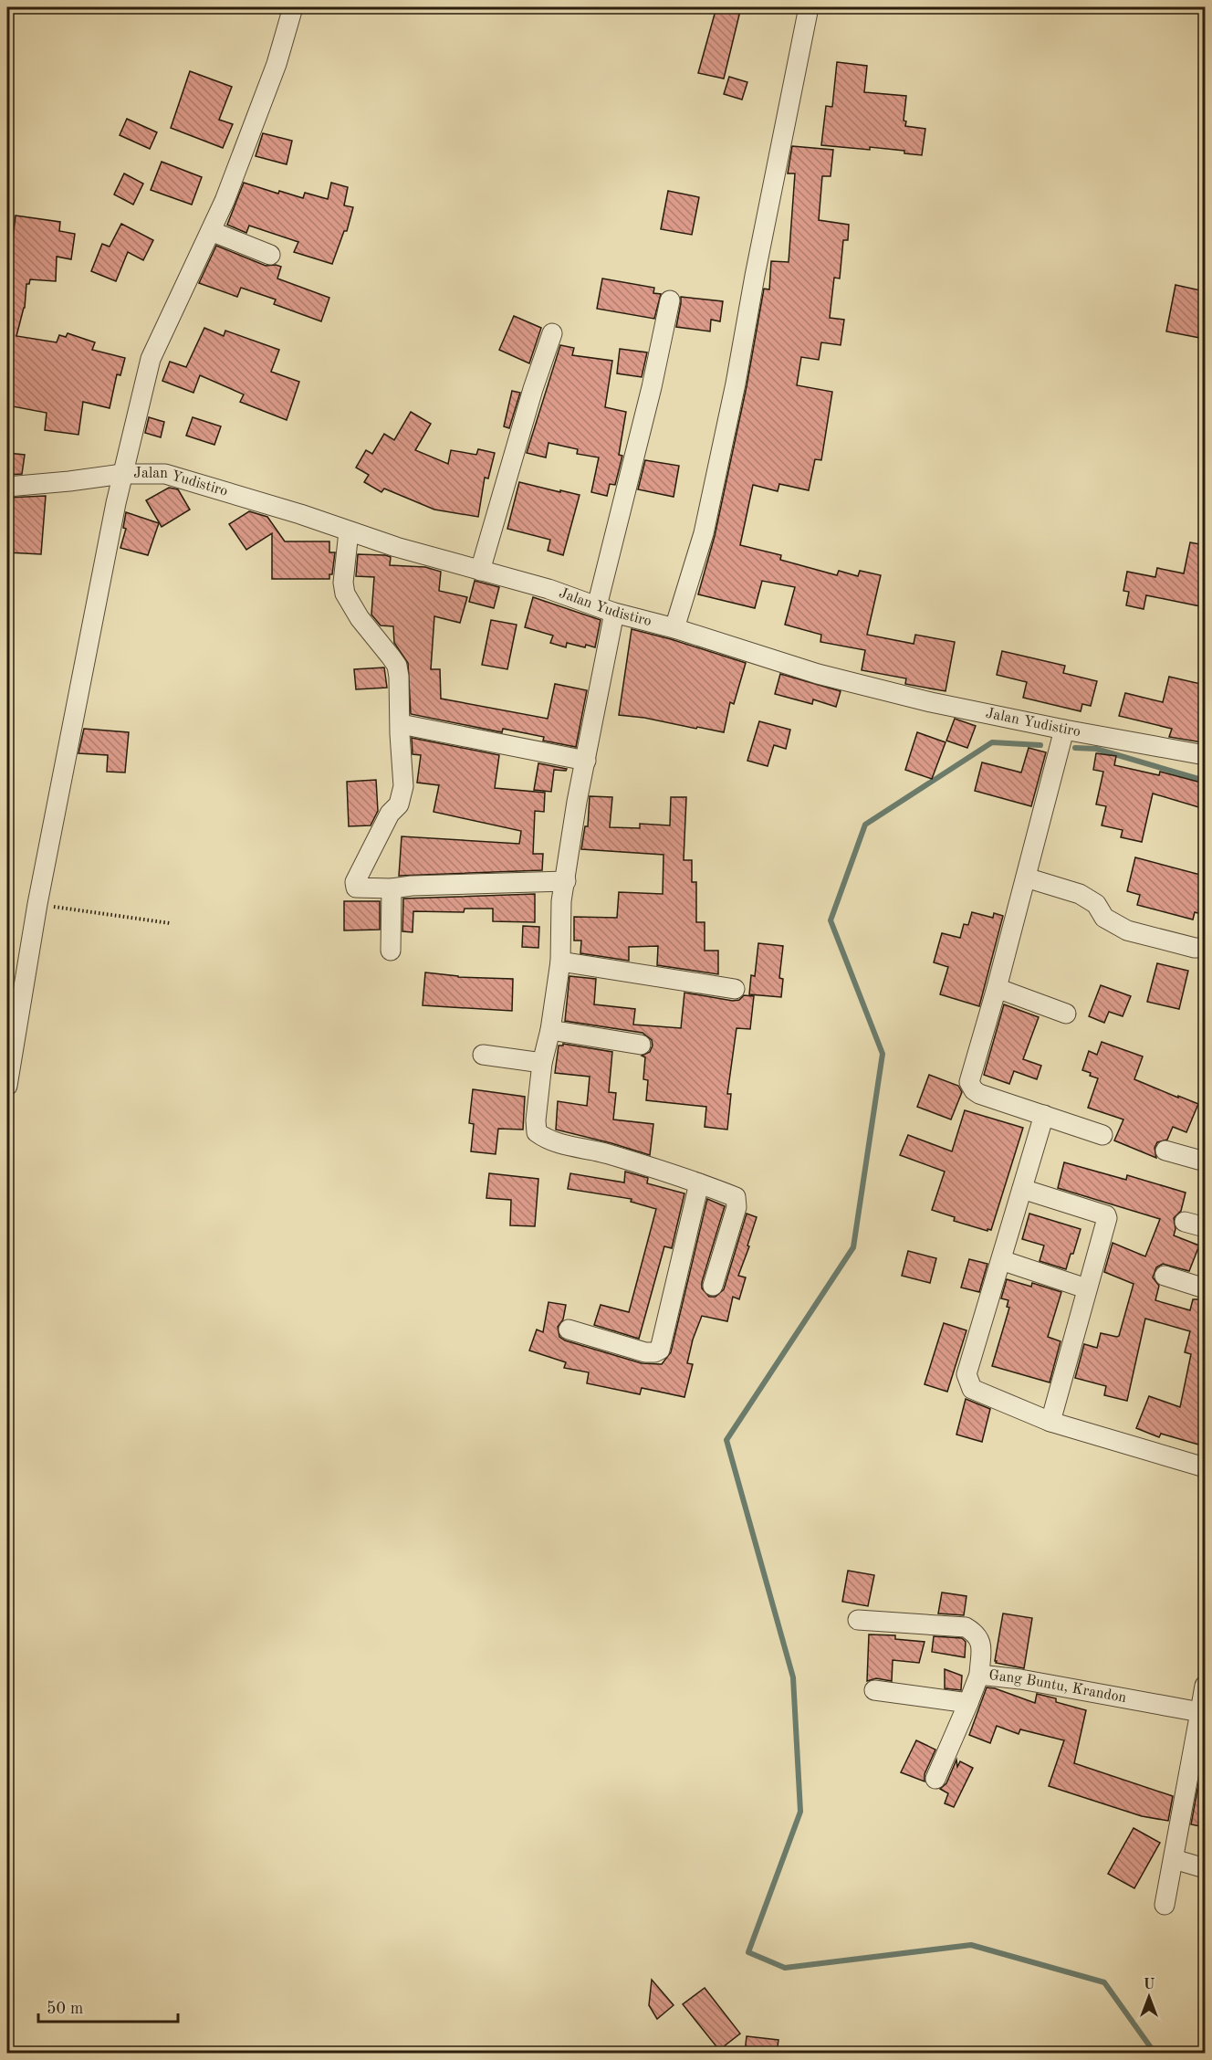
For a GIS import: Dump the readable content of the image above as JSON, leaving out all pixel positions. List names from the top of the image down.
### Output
{
  "streets": {
    "street": ["Jalan Yudistiro", "Gang Buntu, Krandon"]
  },
  "scale_bar": "50 m",
  "north": "top"
}
